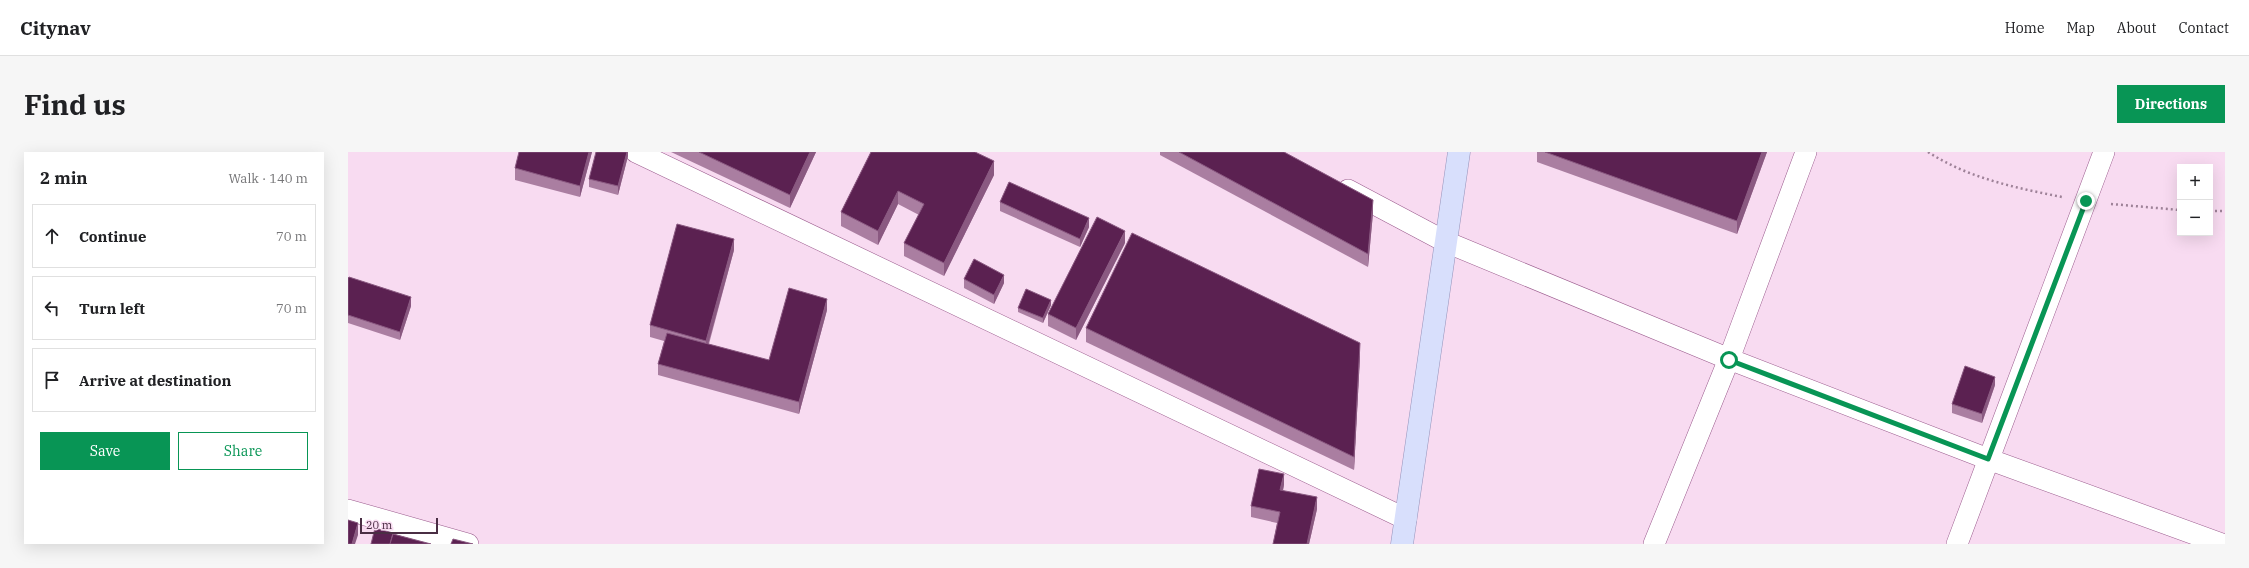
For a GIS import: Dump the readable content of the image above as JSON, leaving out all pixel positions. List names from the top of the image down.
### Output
{
  "scale_bar": "20 m",
  "page": {
    "header": "Citynav",
    "nav": [
      "Home",
      "Map",
      "About",
      "Contact"
    ],
    "buttons": [
      "Directions",
      ["Save", "Share"]
    ],
    "title": "Find us",
    "heading": ["2 min", "Walk · 140 m"],
    "map_buttons": ["+", "−"],
    "list": [
      ["Continue", "70 m"],
      ["Turn left", "70 m"],
      "Arrive at destination"
    ],
    "scale": "20 m"
  }
}
